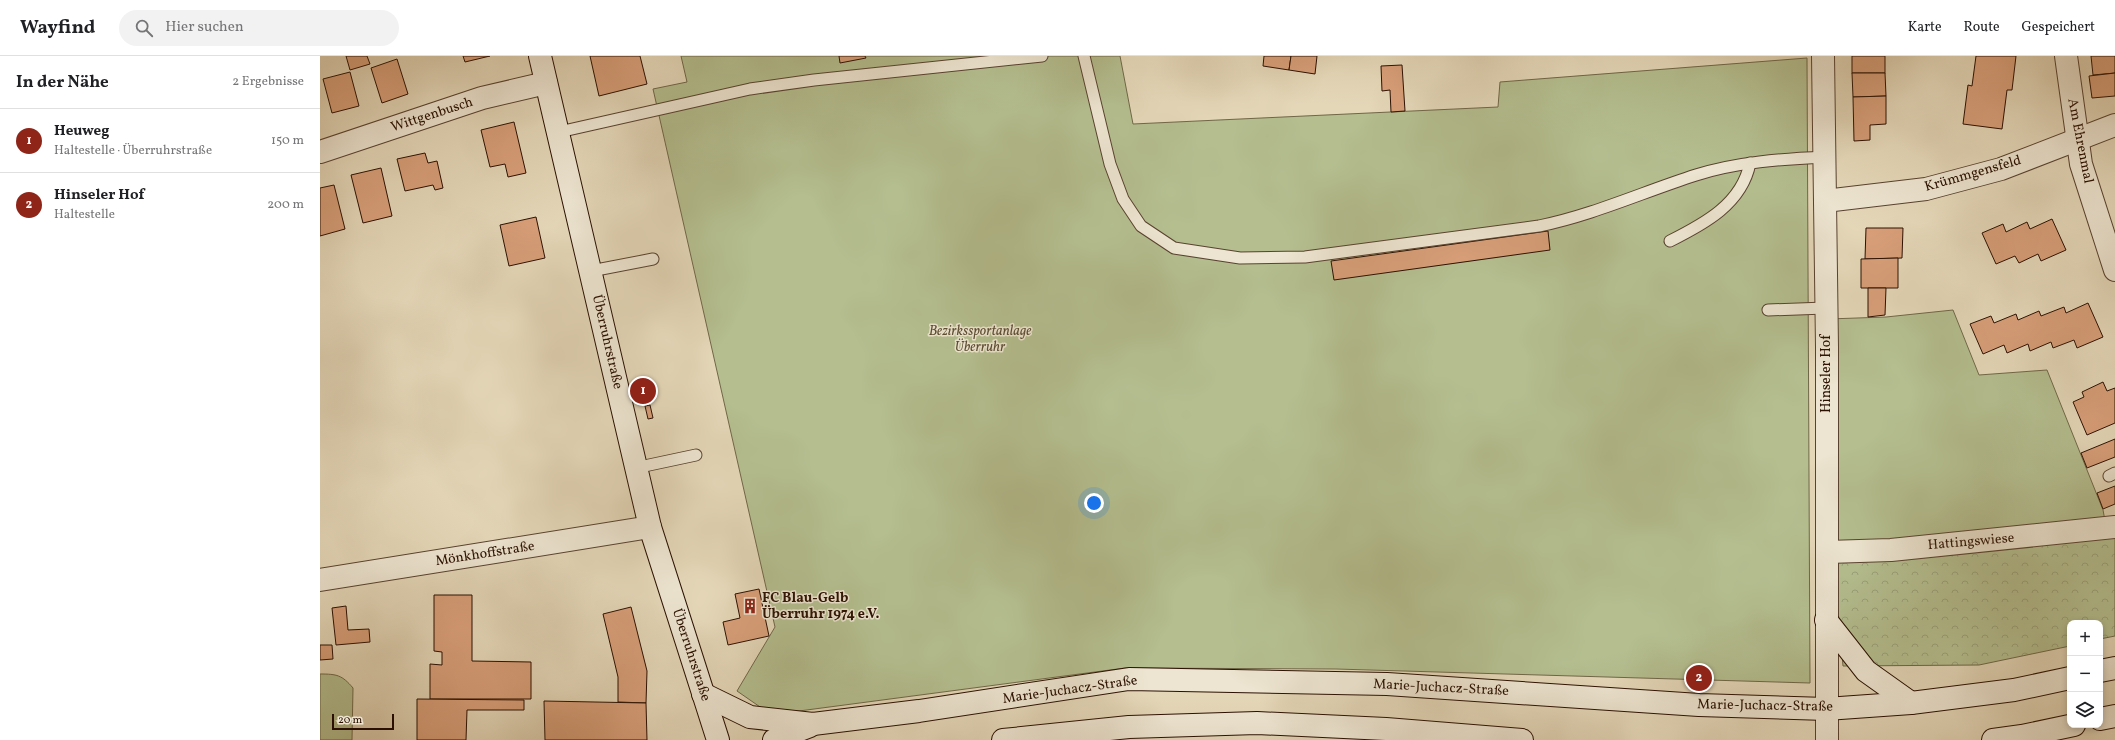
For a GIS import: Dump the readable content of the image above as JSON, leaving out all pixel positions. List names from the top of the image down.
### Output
{
  "streets": {
    "main road": [
      "Wittgenbusch",
      "Am Ehrenmal",
      "Krümmgensfeld",
      "Überruhrstraße",
      "Hinseler Hof",
      "Hattingswiese",
      "Mönkhoffstraße",
      "Marie-Juchacz-Straße"
    ]
  },
  "crossings": [
    ["Wittgenbusch", "Überruhrstraße"],
    ["Am Ehrenmal", "Krümmgensfeld"],
    ["Krümmgensfeld", "Hinseler Hof"],
    ["Überruhrstraße", "Mönkhoffstraße"],
    ["Überruhrstraße", "Marie-Juchacz-Straße"],
    ["Hinseler Hof", "Hattingswiese"],
    ["Hinseler Hof", "Marie-Juchacz-Straße"]
  ],
  "parks": ["Bezirkssportanlage Überruhr"],
  "places": {
    "building": ["FC Blau-Gelb Überruhr 1974 e.V."]
  },
  "scale_bar": "20 m",
  "page": {
    "header": "Wayfind",
    "search": "Hier suchen",
    "nav": ["Karte", "Route", "Gespeichert"],
    "heading": ["In der Nähe", "2 Ergebnisse"],
    "list": [
      {
        "mark": "1",
        "name": "Heuweg",
        "note": "Haltestelle · Überruhrstraße",
        "value": "150 m"
      },
      {
        "mark": "2",
        "name": "Hinseler Hof",
        "note": "Haltestelle",
        "value": "200 m"
      }
    ],
    "pins": ["1", "2"],
    "map_buttons": ["+", "−"],
    "scale": "20 m"
  }
}
